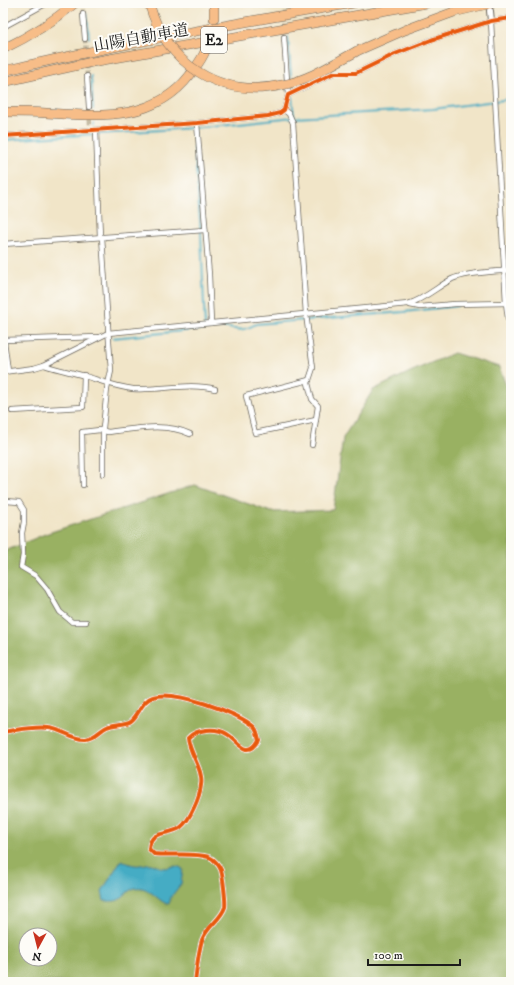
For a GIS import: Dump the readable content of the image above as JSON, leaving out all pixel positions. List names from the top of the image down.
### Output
{
  "streets": {
    "highway": ["山陽自動車道", "E2"]
  },
  "scale_bar": "100 m",
  "north": "bottom"
}
